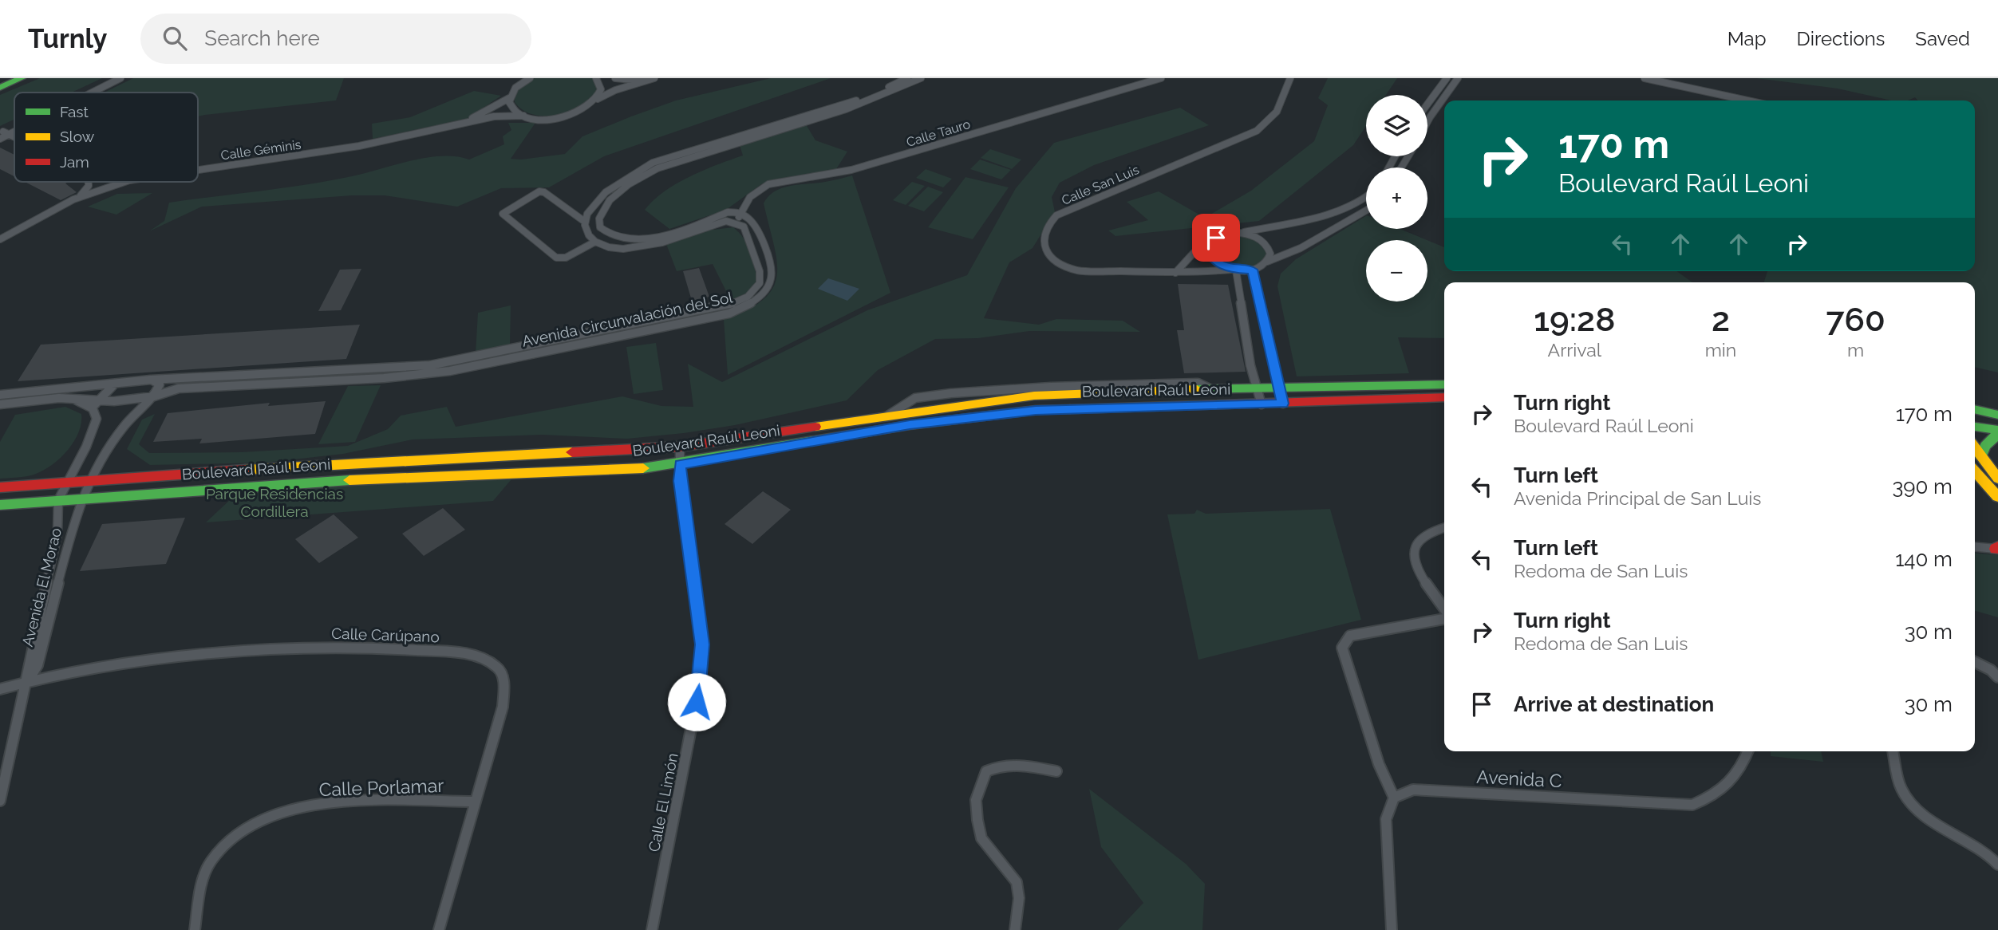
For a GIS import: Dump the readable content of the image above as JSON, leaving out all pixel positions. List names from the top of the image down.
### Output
{
  "streets": {
    "main road": ["Boulevard Raúl Leoni"],
    "street": [
      "Calle Tauro",
      "Calle Géminis",
      "Calle San Luis",
      "Avenida Circunvalación del Sol",
      "Avenida El Morao",
      "Calle Carúpano",
      "Avenida C",
      "Calle Porlamar",
      "Calle El Limón"
    ]
  },
  "crossings": [
    ["Calle Tauro", "Avenida Circunvalación del Sol"],
    ["Avenida Circunvalación del Sol", "Boulevard Raúl Leoni"],
    ["Avenida Circunvalación del Sol", "Avenida El Morao"],
    ["Boulevard Raúl Leoni", "Avenida El Morao"],
    ["Boulevard Raúl Leoni", "Calle El Limón"],
    ["Avenida El Morao", "Calle Carúpano"],
    ["Calle Carúpano", "Calle Porlamar"]
  ],
  "parks": ["Parque Residencias Cordillera"],
  "legend": ["Fast", "Slow", "Jam"],
  "page": {
    "header": "Turnly",
    "search": "Search here",
    "nav": ["Map", "Directions", "Saved"],
    "map_buttons": ["+", "−"],
    "turn": ["170 m", "Boulevard Raúl Leoni"],
    "eta": [
      "19:28",
      "Arrival",
      "2",
      "min",
      "760",
      "m"
    ],
    "list": [
      {
        "name": "Turn right",
        "note": "Boulevard Raúl Leoni",
        "value": "170 m"
      },
      {
        "name": "Turn left",
        "note": "Avenida Principal de San Luis",
        "value": "390 m"
      },
      {
        "name": "Turn left",
        "note": "Redoma de San Luis",
        "value": "140 m"
      },
      {
        "name": "Turn right",
        "note": "Redoma de San Luis",
        "value": "30 m"
      },
      {
        "name": "Arrive at destination",
        "value": "30 m"
      }
    ]
  }
}
